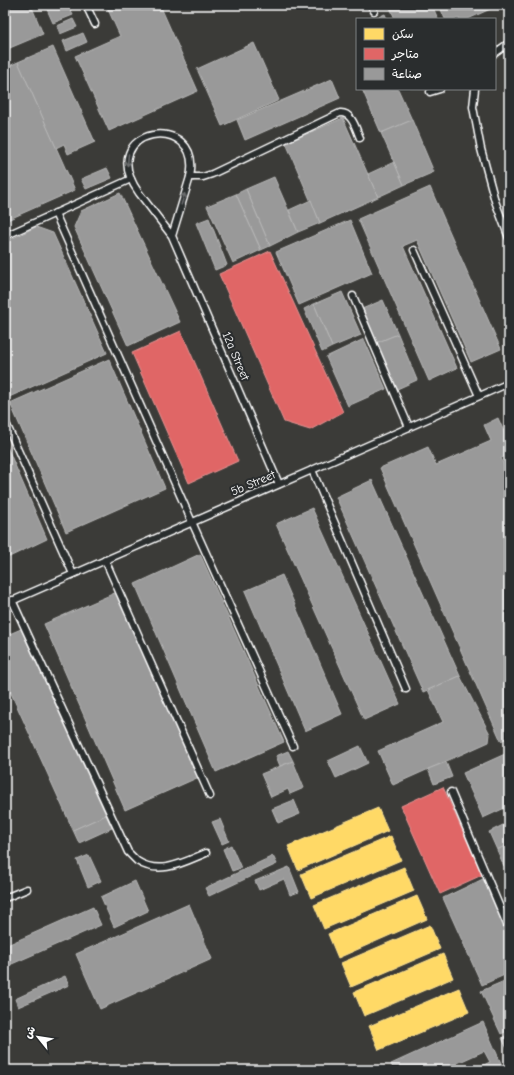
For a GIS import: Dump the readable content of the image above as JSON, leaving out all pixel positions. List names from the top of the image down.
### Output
{
  "streets": {
    "lane": ["12a Street", "5b Street"]
  },
  "crossings": [
    ["12a Street", "5b Street"]
  ],
  "legend": ["سكن", "متاجر", "صناعة"],
  "north": "top left"
}
